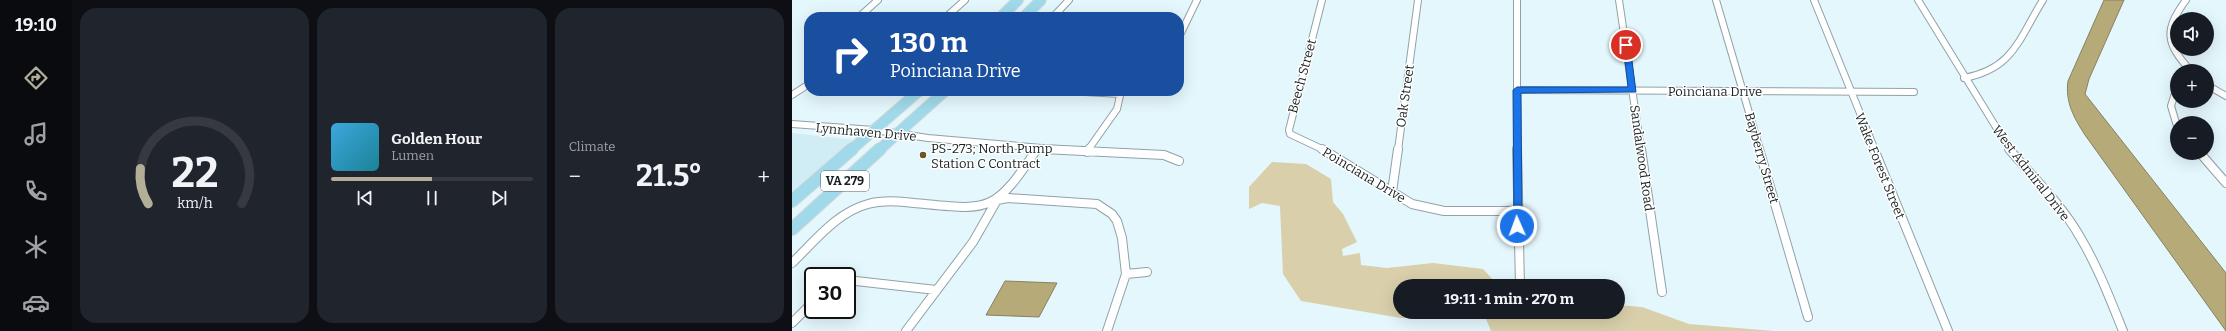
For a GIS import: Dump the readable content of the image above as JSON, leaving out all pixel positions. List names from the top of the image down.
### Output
{
  "streets": {
    "main road": ["VA 279"],
    "street": [
      "Beech Street",
      "Poinciana Drive",
      "Oak Street",
      "Lynnhaven Drive",
      "Sandalwood Road",
      "Bayberry Street",
      "Wake Forest Street",
      "West Admiral Drive"
    ]
  },
  "crossings": [
    ["Beech Street", "Poinciana Drive"],
    ["Poinciana Drive", "Oak Street"],
    ["Poinciana Drive", "Sandalwood Road"],
    ["Poinciana Drive", "Bayberry Street"],
    ["Poinciana Drive", "Wake Forest Street"],
    ["Lynnhaven Drive", "VA 279"]
  ],
  "places": ["PS-273; North Pump Station C Contract"],
  "page": {
    "tabs": "19:10",
    "tile": "Climate",
    "map_buttons": ["+", "−"],
    "turn": ["130 m", "Poinciana Drive"],
    "song": ["Golden Hour", "Lumen"],
    "heat": ["−", "21.5°", "+"],
    "limit": "30",
    "trip": "19:11 · 1 min · 270 m",
    "gauge": ["22", "km/h"]
  }
}
